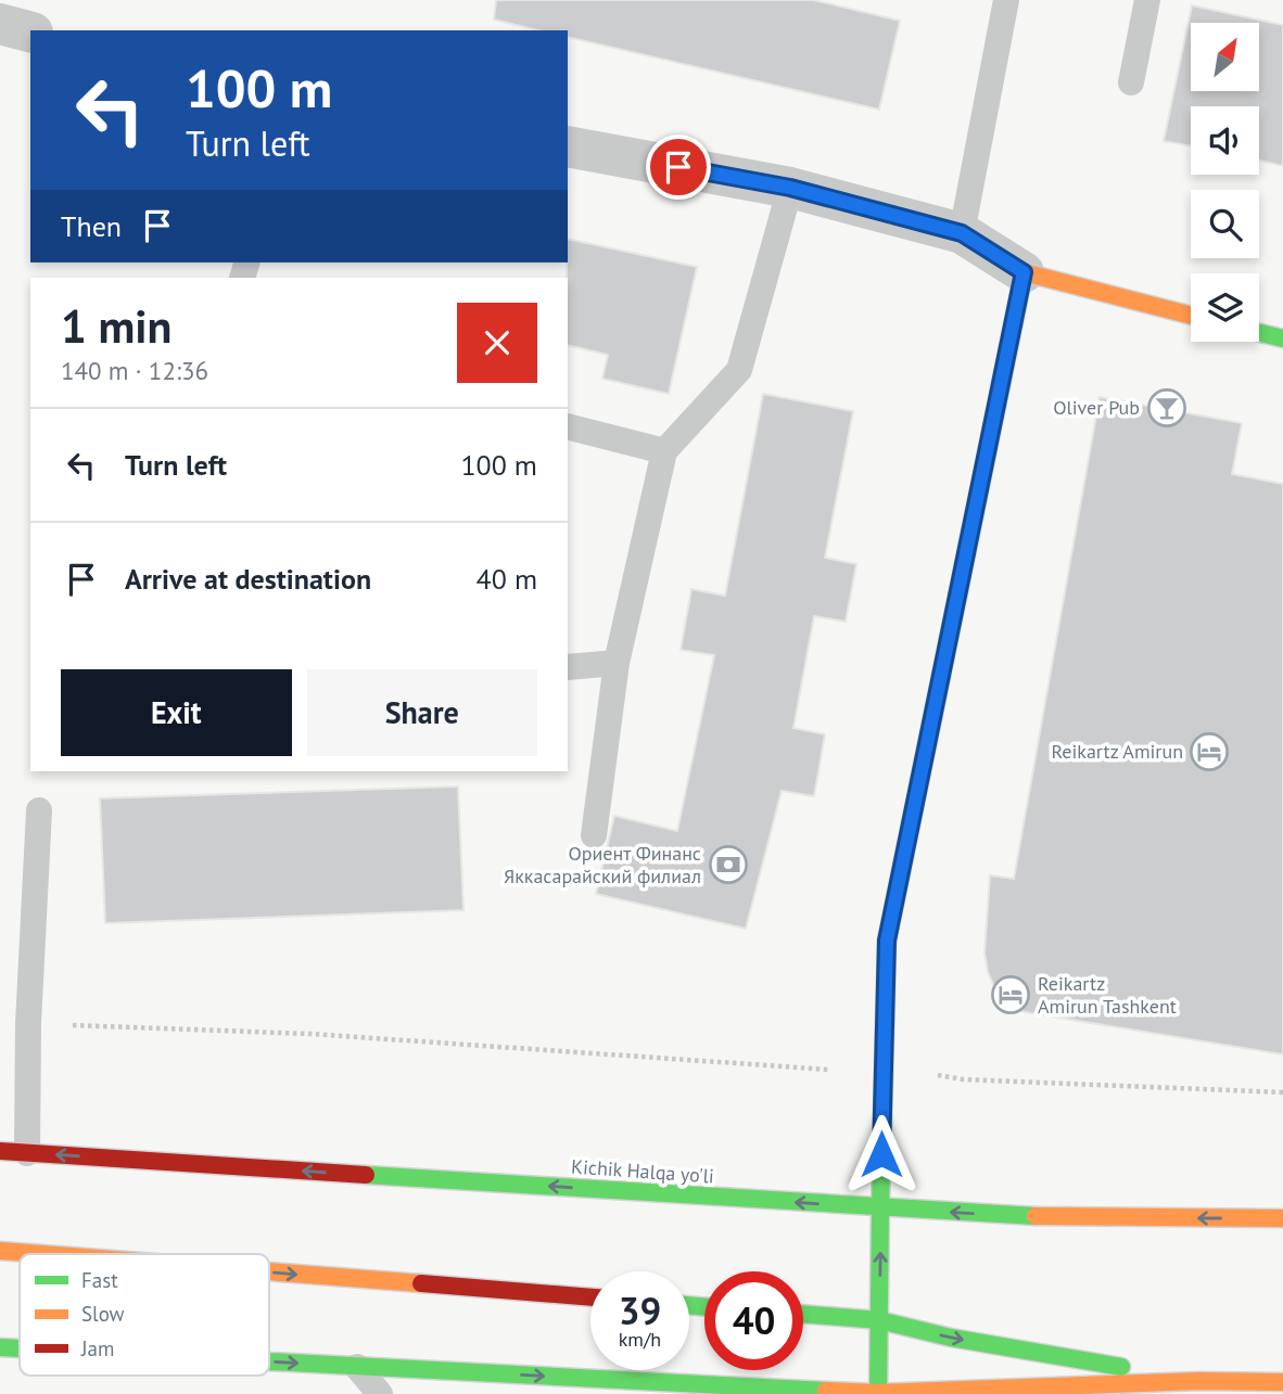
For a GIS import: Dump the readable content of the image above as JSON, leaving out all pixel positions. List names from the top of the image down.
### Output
{
  "streets": {
    "main road": ["Kichik Halqa yo'li"]
  },
  "places": {
    "bar": ["Oliver Pub"],
    "hotel": ["Reikartz Amirun", "Reikartz Amirun Tashkent"],
    "bank": ["Ориент Финанс Яккасарайский филиал"]
  },
  "legend": ["Fast", "Slow", "Jam"],
  "north": "top right",
  "page": {
    "turn": ["100 m", "Turn left"],
    "then": "Then",
    "heading": ["1 min", "140 m · 12:36"],
    "list": [
      {
        "name": "Turn left",
        "value": "100 m"
      },
      {
        "name": "Arrive at destination",
        "value": "40 m"
      }
    ],
    "buttons": ["Exit", "Share"],
    "speed": "39 km/h",
    "limit": "40"
  }
}
